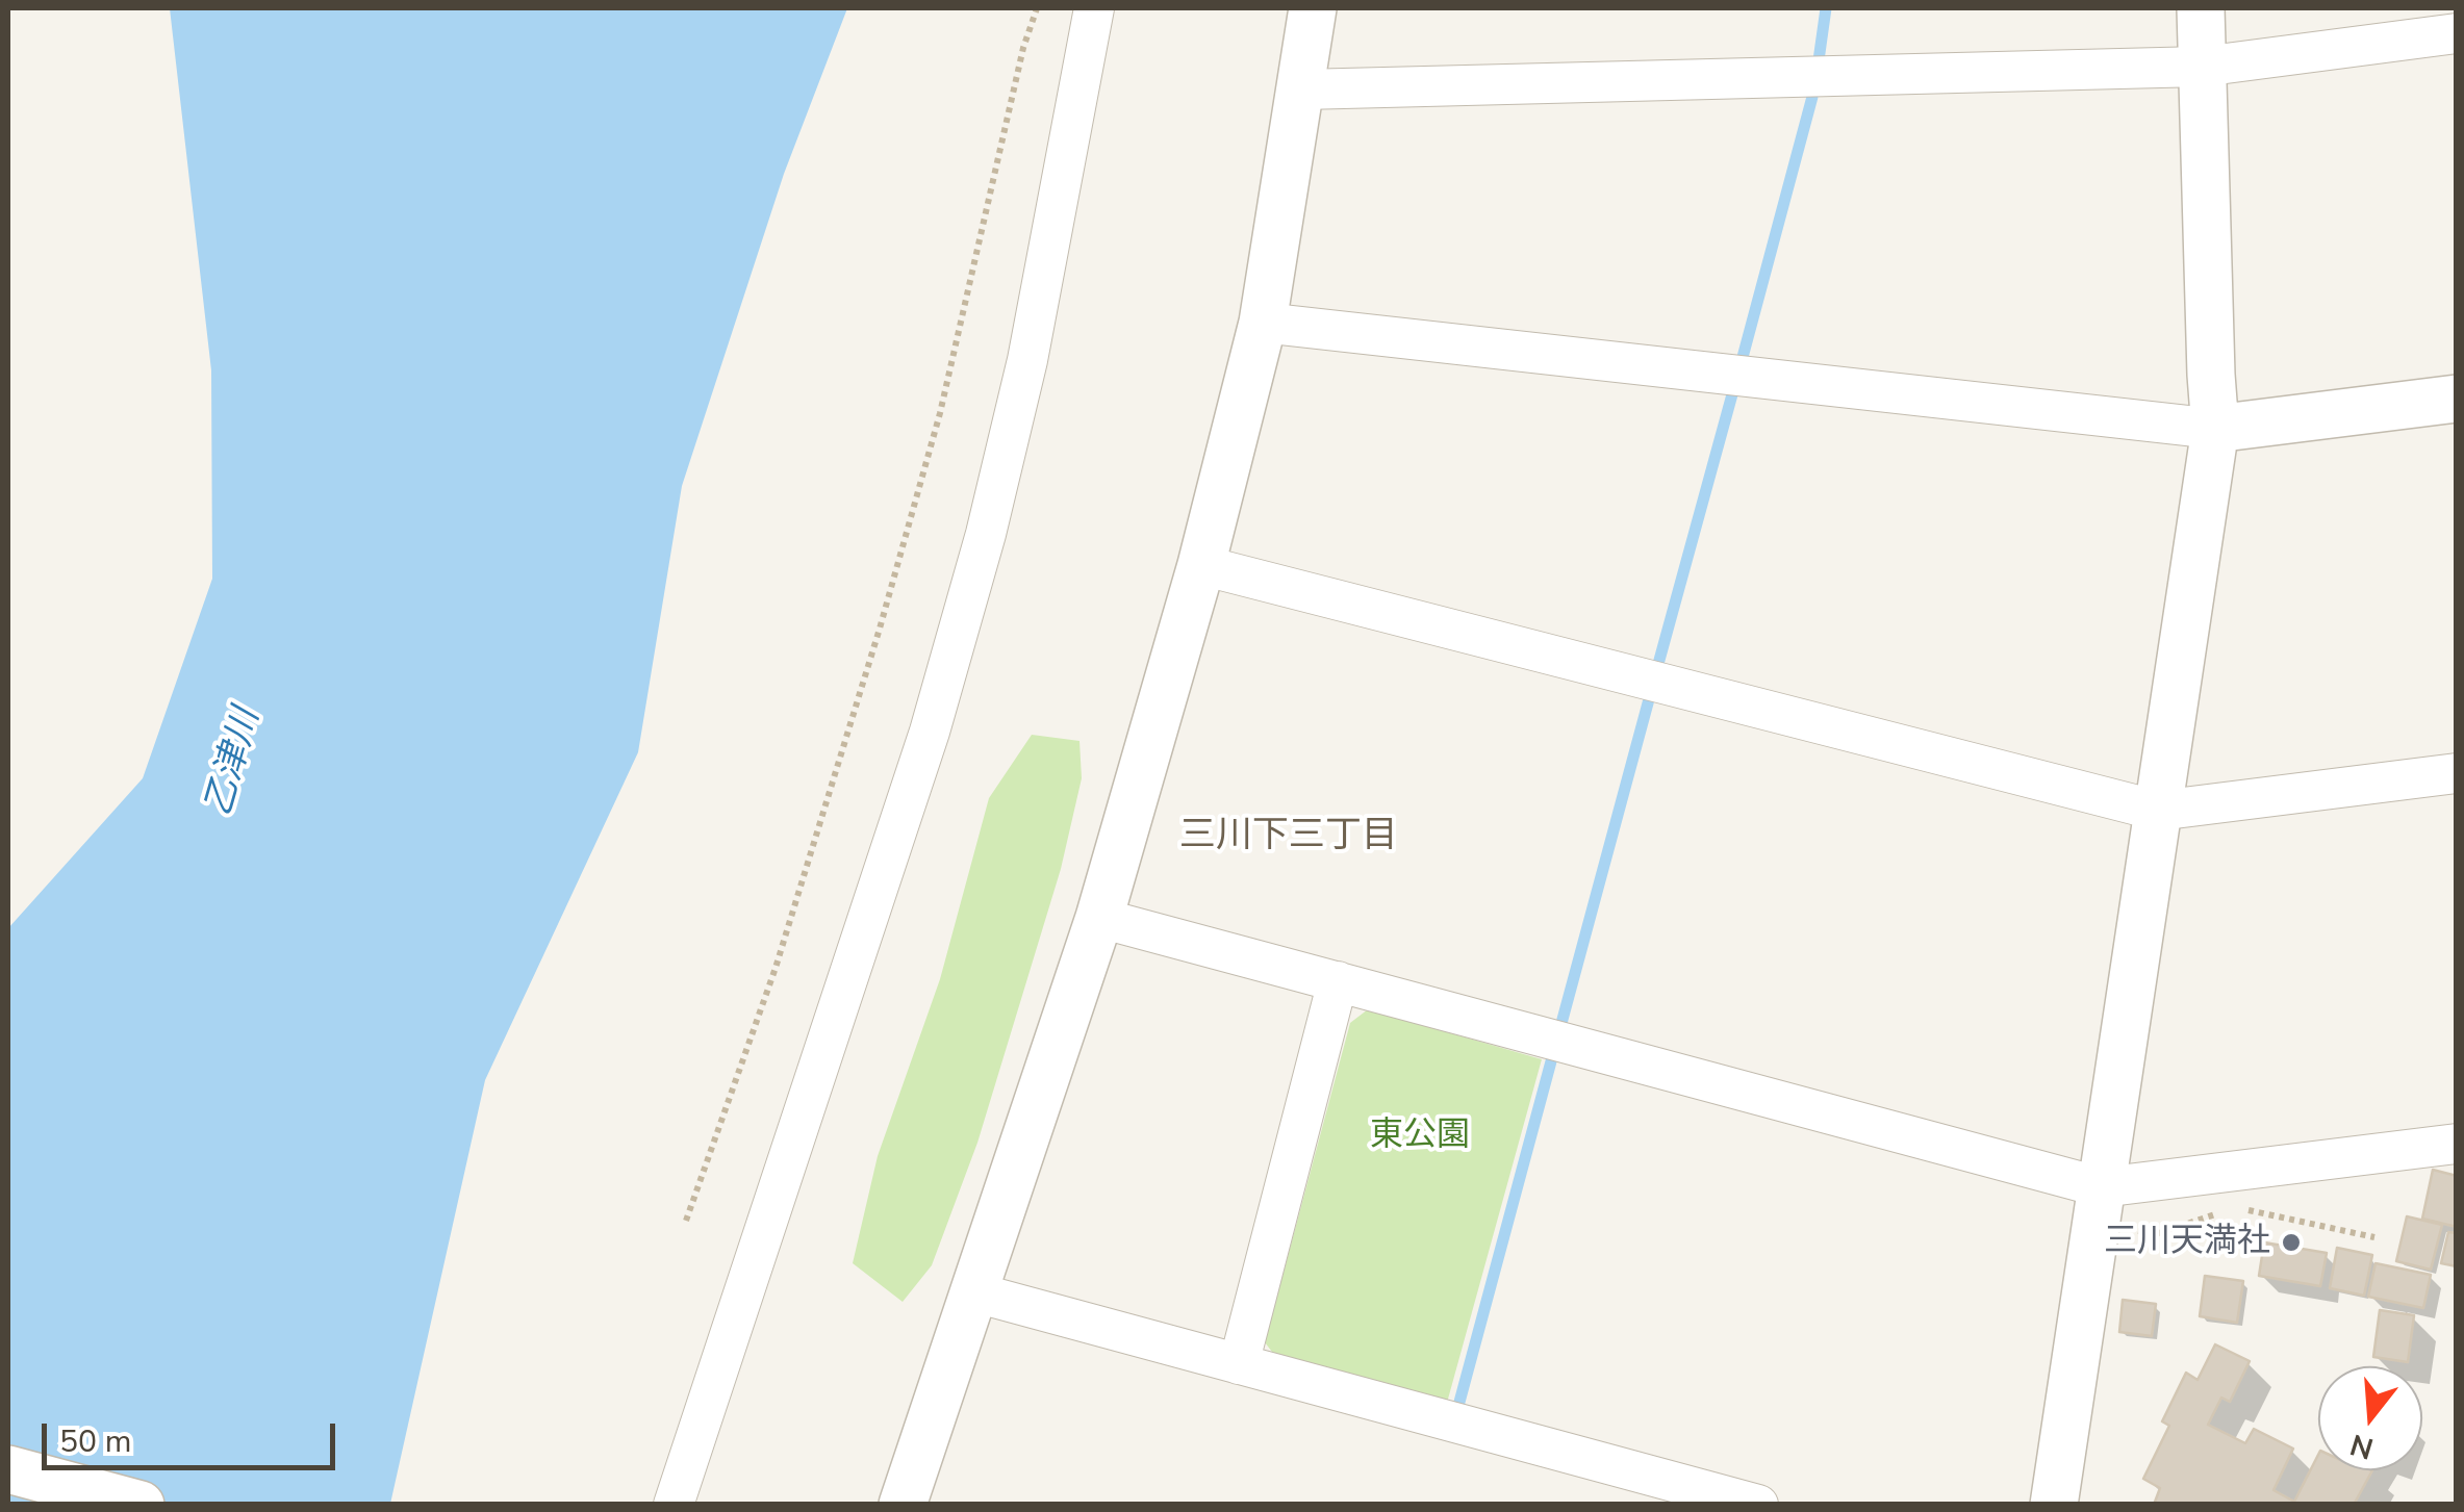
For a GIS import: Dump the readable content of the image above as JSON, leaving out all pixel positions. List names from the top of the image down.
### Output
{
  "districts": ["三川下三丁目"],
  "water": ["乙津川"],
  "parks": ["東公園"],
  "places": ["三川天満社"],
  "scale_bar": "50 m",
  "north": "bottom"
}
